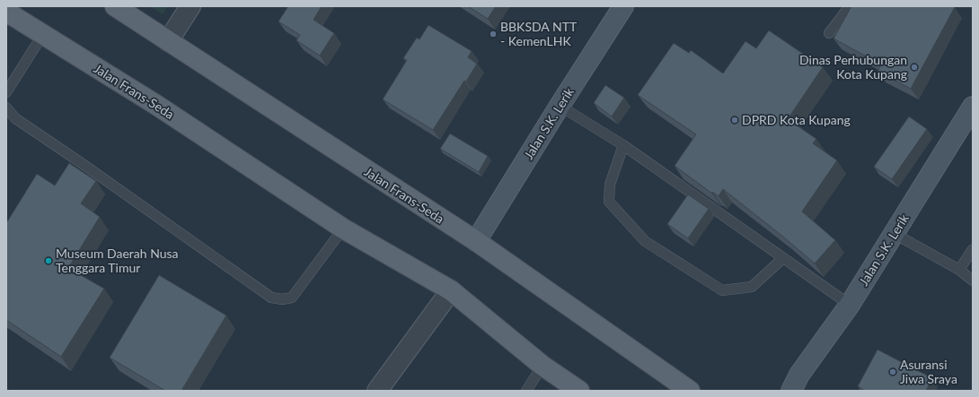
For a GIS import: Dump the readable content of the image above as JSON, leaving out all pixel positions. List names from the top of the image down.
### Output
{
  "streets": {
    "main road": ["Jalan Frans-Seda", "Jalan S.K. Lerik"]
  },
  "crossings": [
    ["Jalan Frans-Seda", "Jalan S.K. Lerik"]
  ],
  "places": [
    "BBKSDA NTT - KemenLHK",
    "Dinas Perhubungan Kota Kupang",
    "DPRD Kota Kupang",
    "Museum Daerah Nusa Tenggara Timur",
    "Asuransi Jiwa Sraya"
  ]
}
